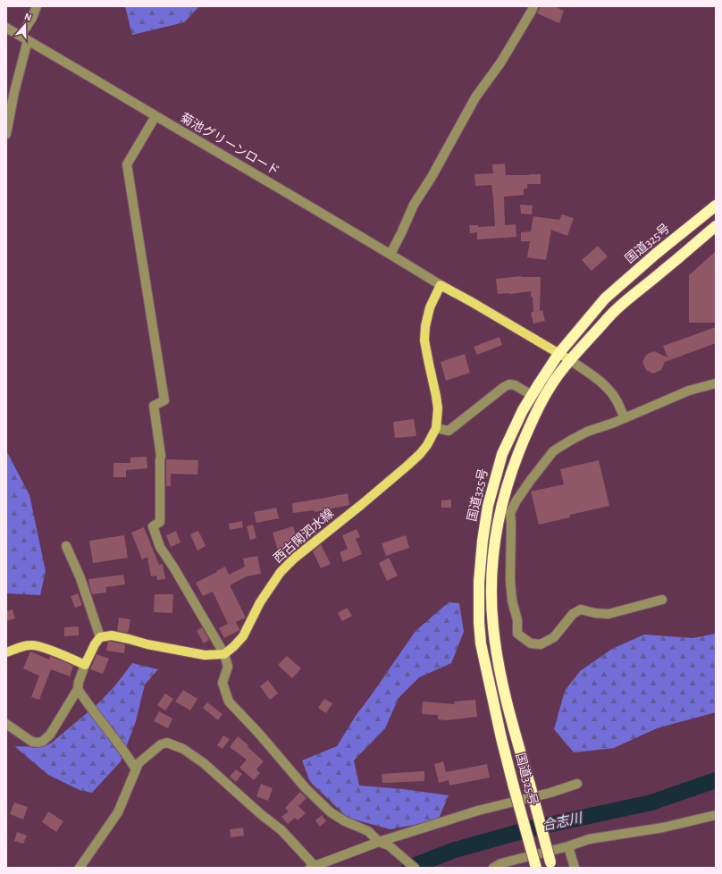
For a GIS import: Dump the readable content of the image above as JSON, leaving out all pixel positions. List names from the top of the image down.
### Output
{
  "streets": {
    "highway": ["国道325号"],
    "main road": ["西古閑泗水線"],
    "street": ["菊池グリーンロード"]
  },
  "crossings": [
    ["菊池グリーンロード", "西古閑泗水線"]
  ],
  "water": ["合志川"],
  "north": "top"
}
